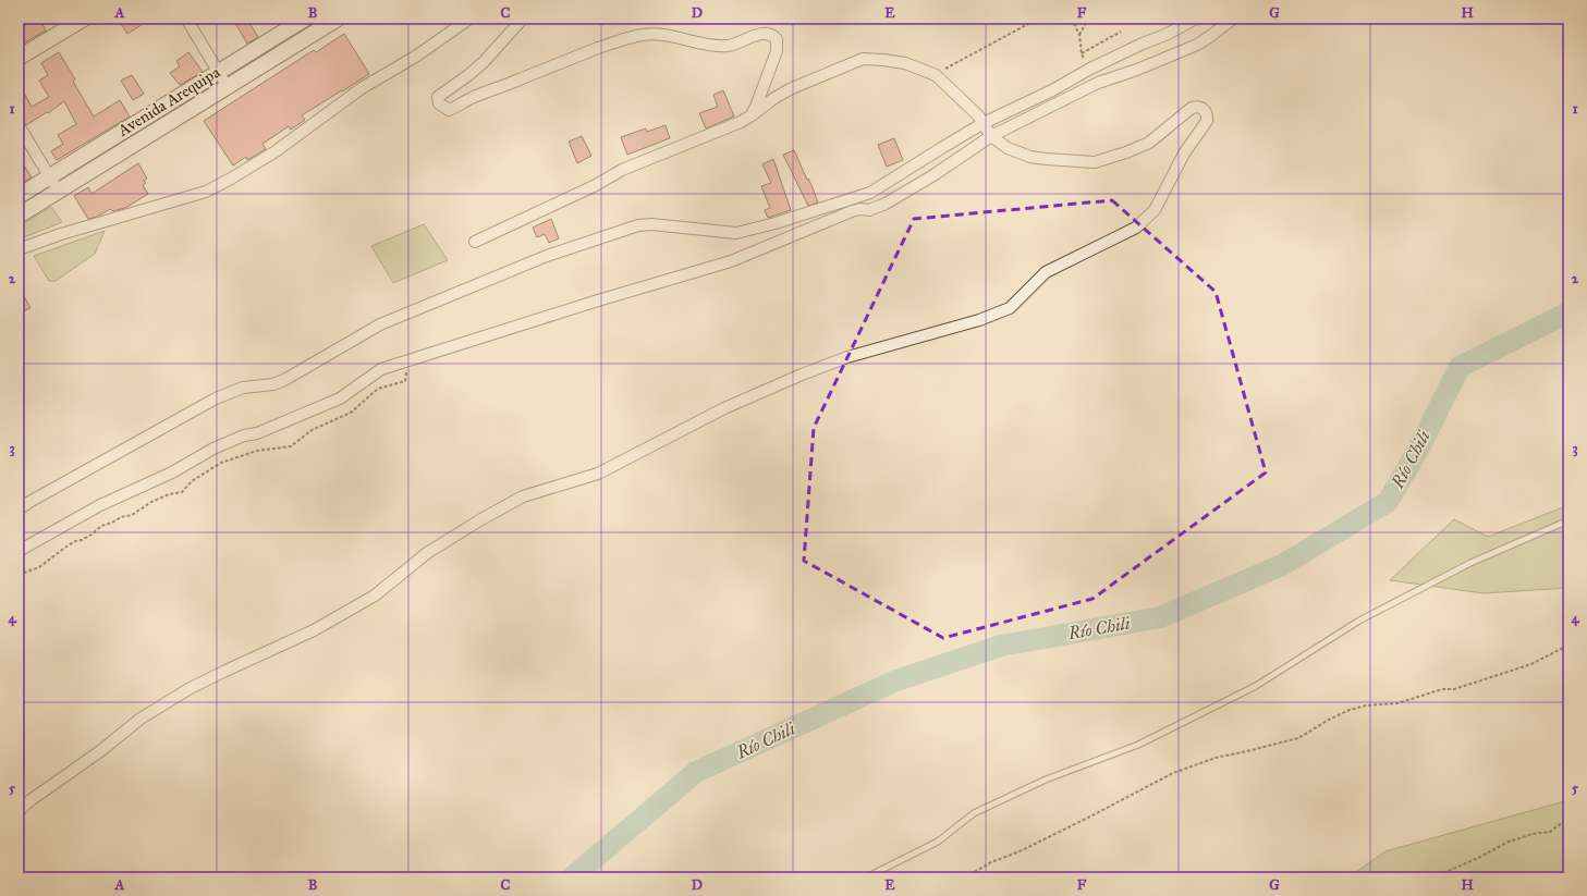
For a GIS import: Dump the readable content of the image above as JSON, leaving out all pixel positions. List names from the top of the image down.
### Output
{
  "streets": {
    "main road": ["Avenida Arequipa"]
  },
  "water": ["Río Chili"],
  "grid": {
    "columns": [
      "A",
      "B",
      "C",
      "D",
      "E",
      "F",
      "G",
      "H"
    ],
    "rows": [
      "1",
      "2",
      "3",
      "4",
      "5"
    ]
  }
}
